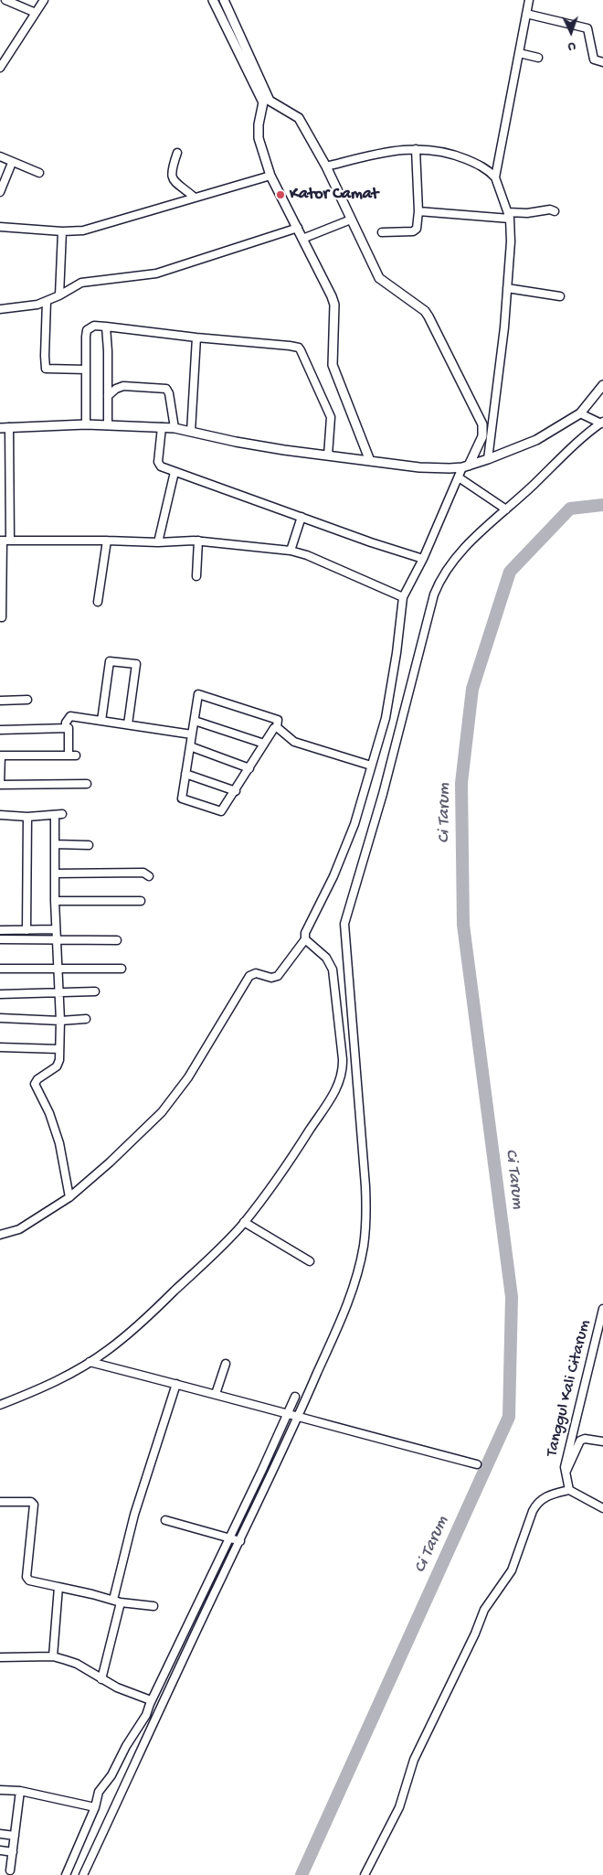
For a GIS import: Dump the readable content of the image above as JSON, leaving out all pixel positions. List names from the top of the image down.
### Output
{
  "streets": {
    "street": ["Tanggul Kali Citarum"]
  },
  "water": ["Ci Tarum"],
  "places": ["Kator Camat"],
  "north": "bottom"
}
